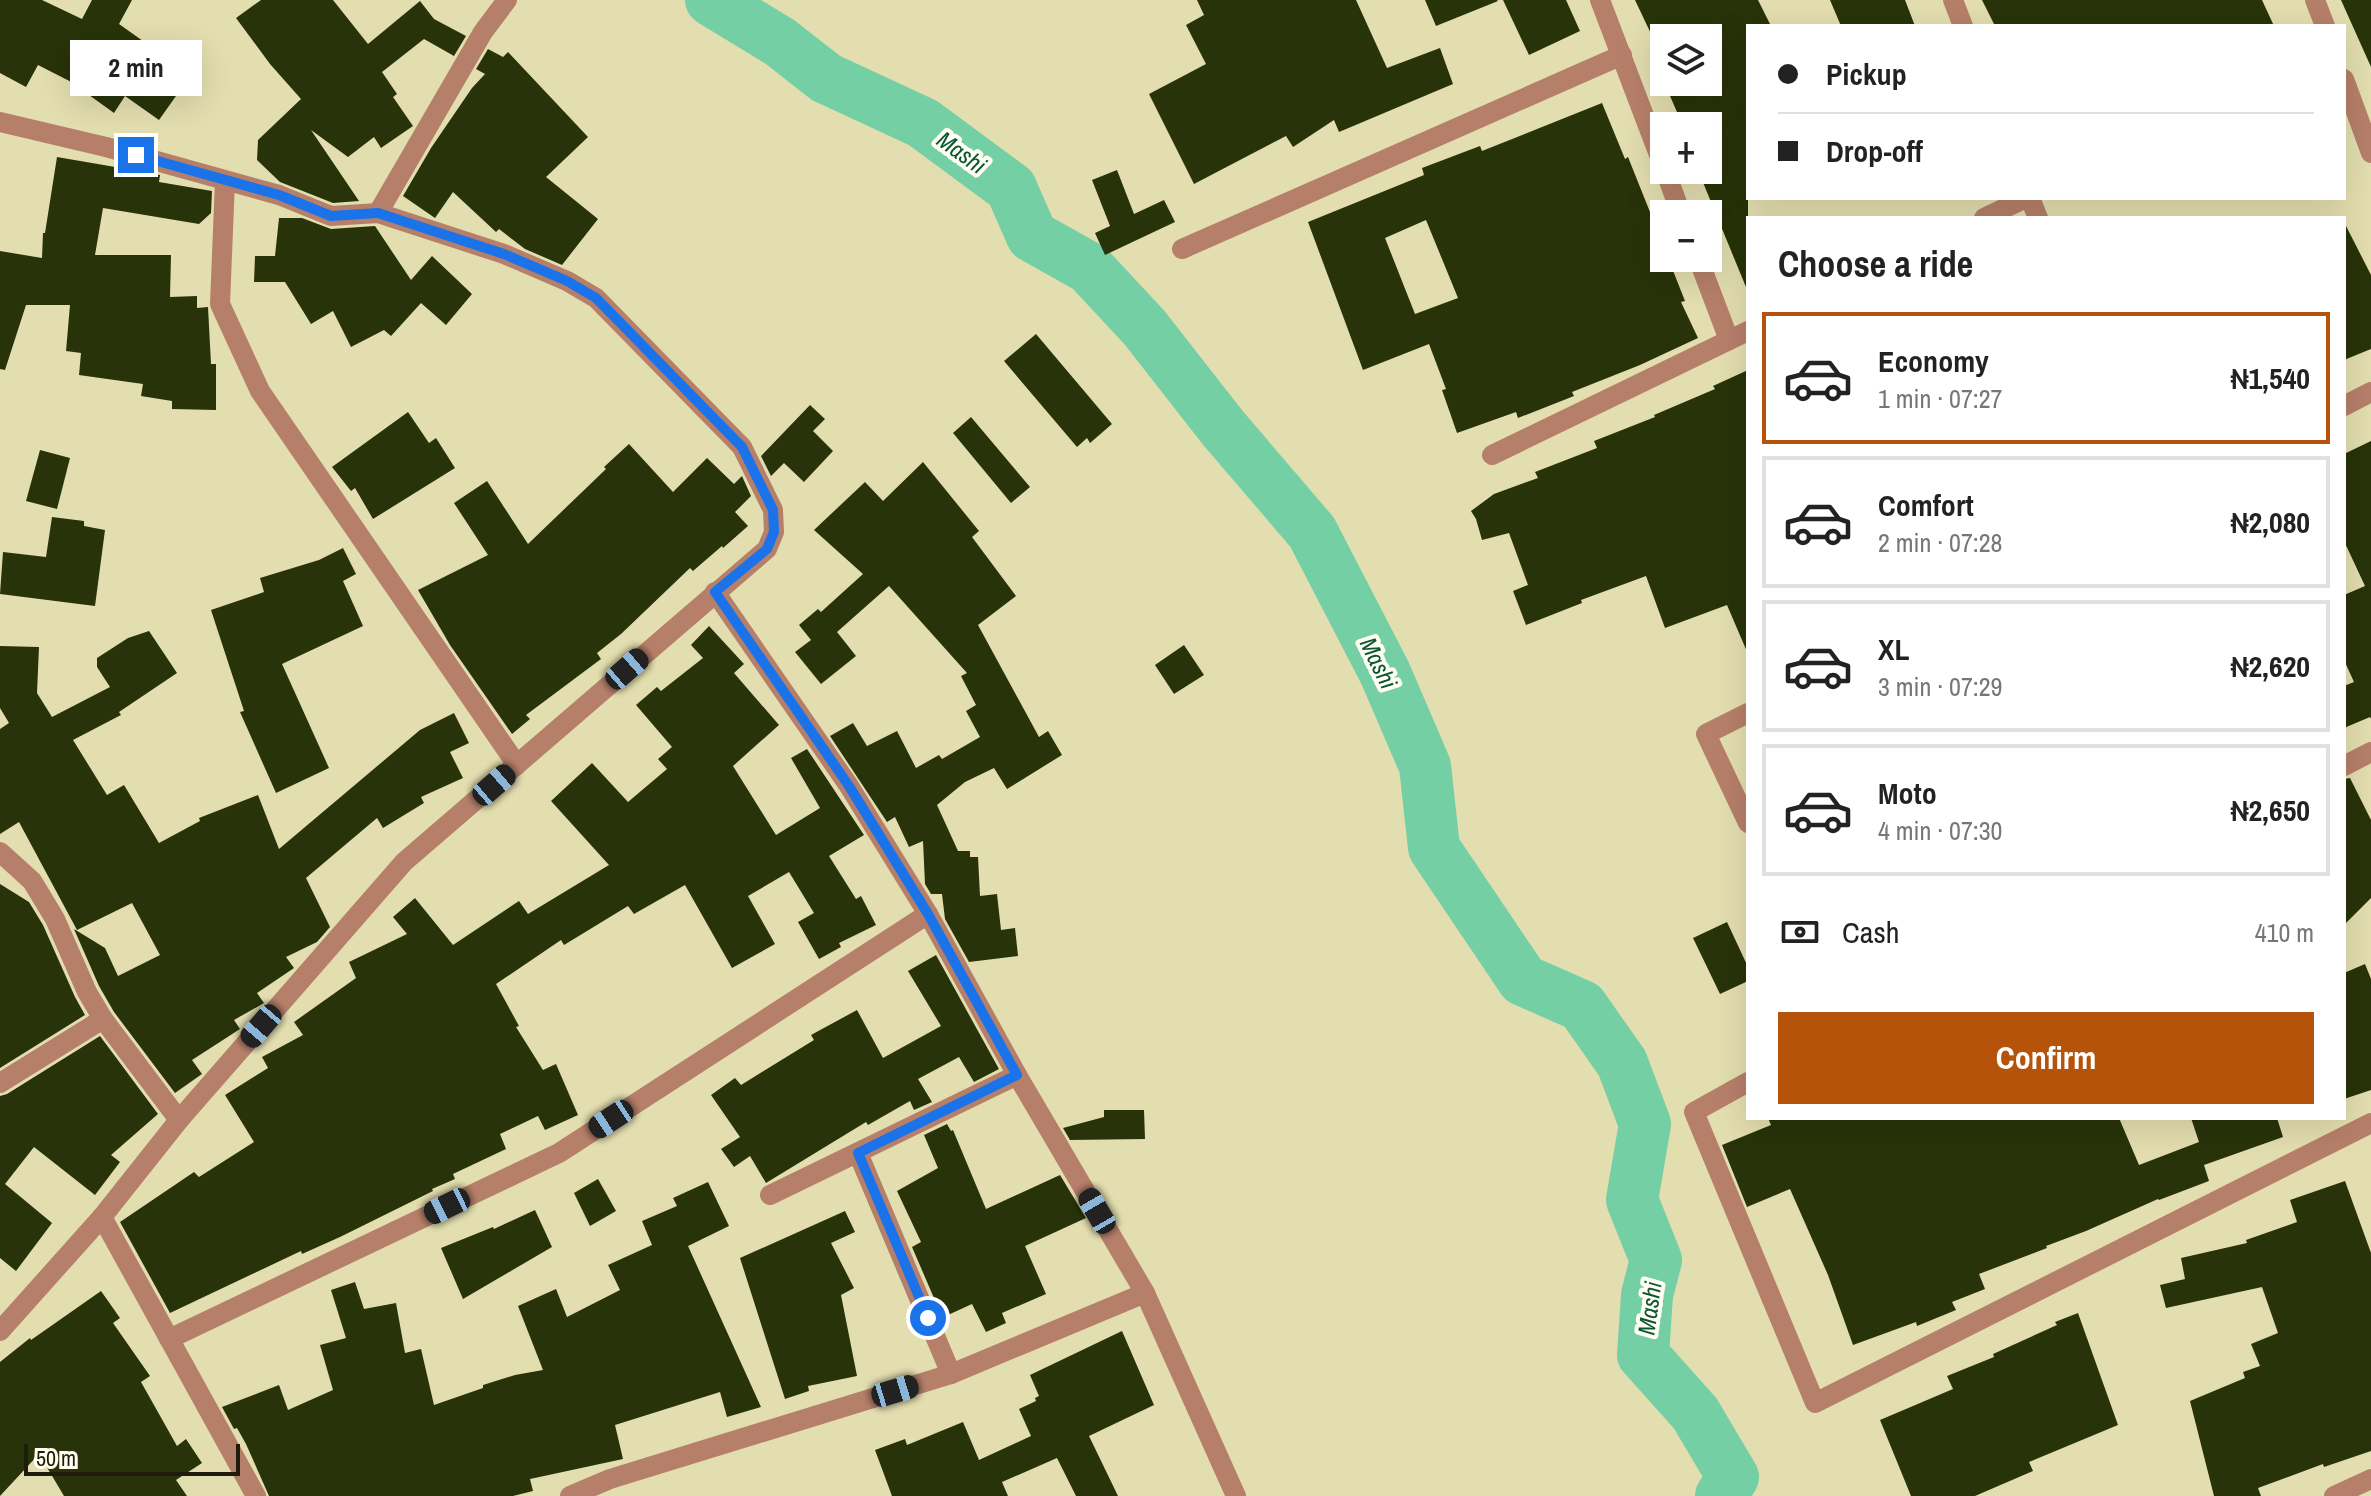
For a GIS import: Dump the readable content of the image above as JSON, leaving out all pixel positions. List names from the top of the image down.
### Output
{
  "water": ["Mashi"],
  "scale_bar": "50 m",
  "page": {
    "map_buttons": ["+", "−"],
    "banner": ["Pickup", "Drop-off"],
    "bubble": "2 min",
    "heading": "Choose a ride",
    "list": [
      {
        "name": "Economy",
        "note": "1 min · 07:27",
        "value": "₦1,540"
      },
      {
        "name": "Comfort",
        "note": "2 min · 07:28",
        "value": "₦2,080"
      },
      {
        "name": "XL",
        "note": "3 min · 07:29",
        "value": "₦2,620"
      },
      {
        "name": "Moto",
        "note": "4 min · 07:30",
        "value": "₦2,650"
      }
    ],
    "pay": ["Cash", "410 m"],
    "buttons": "Confirm",
    "scale": "50 m"
  }
}
